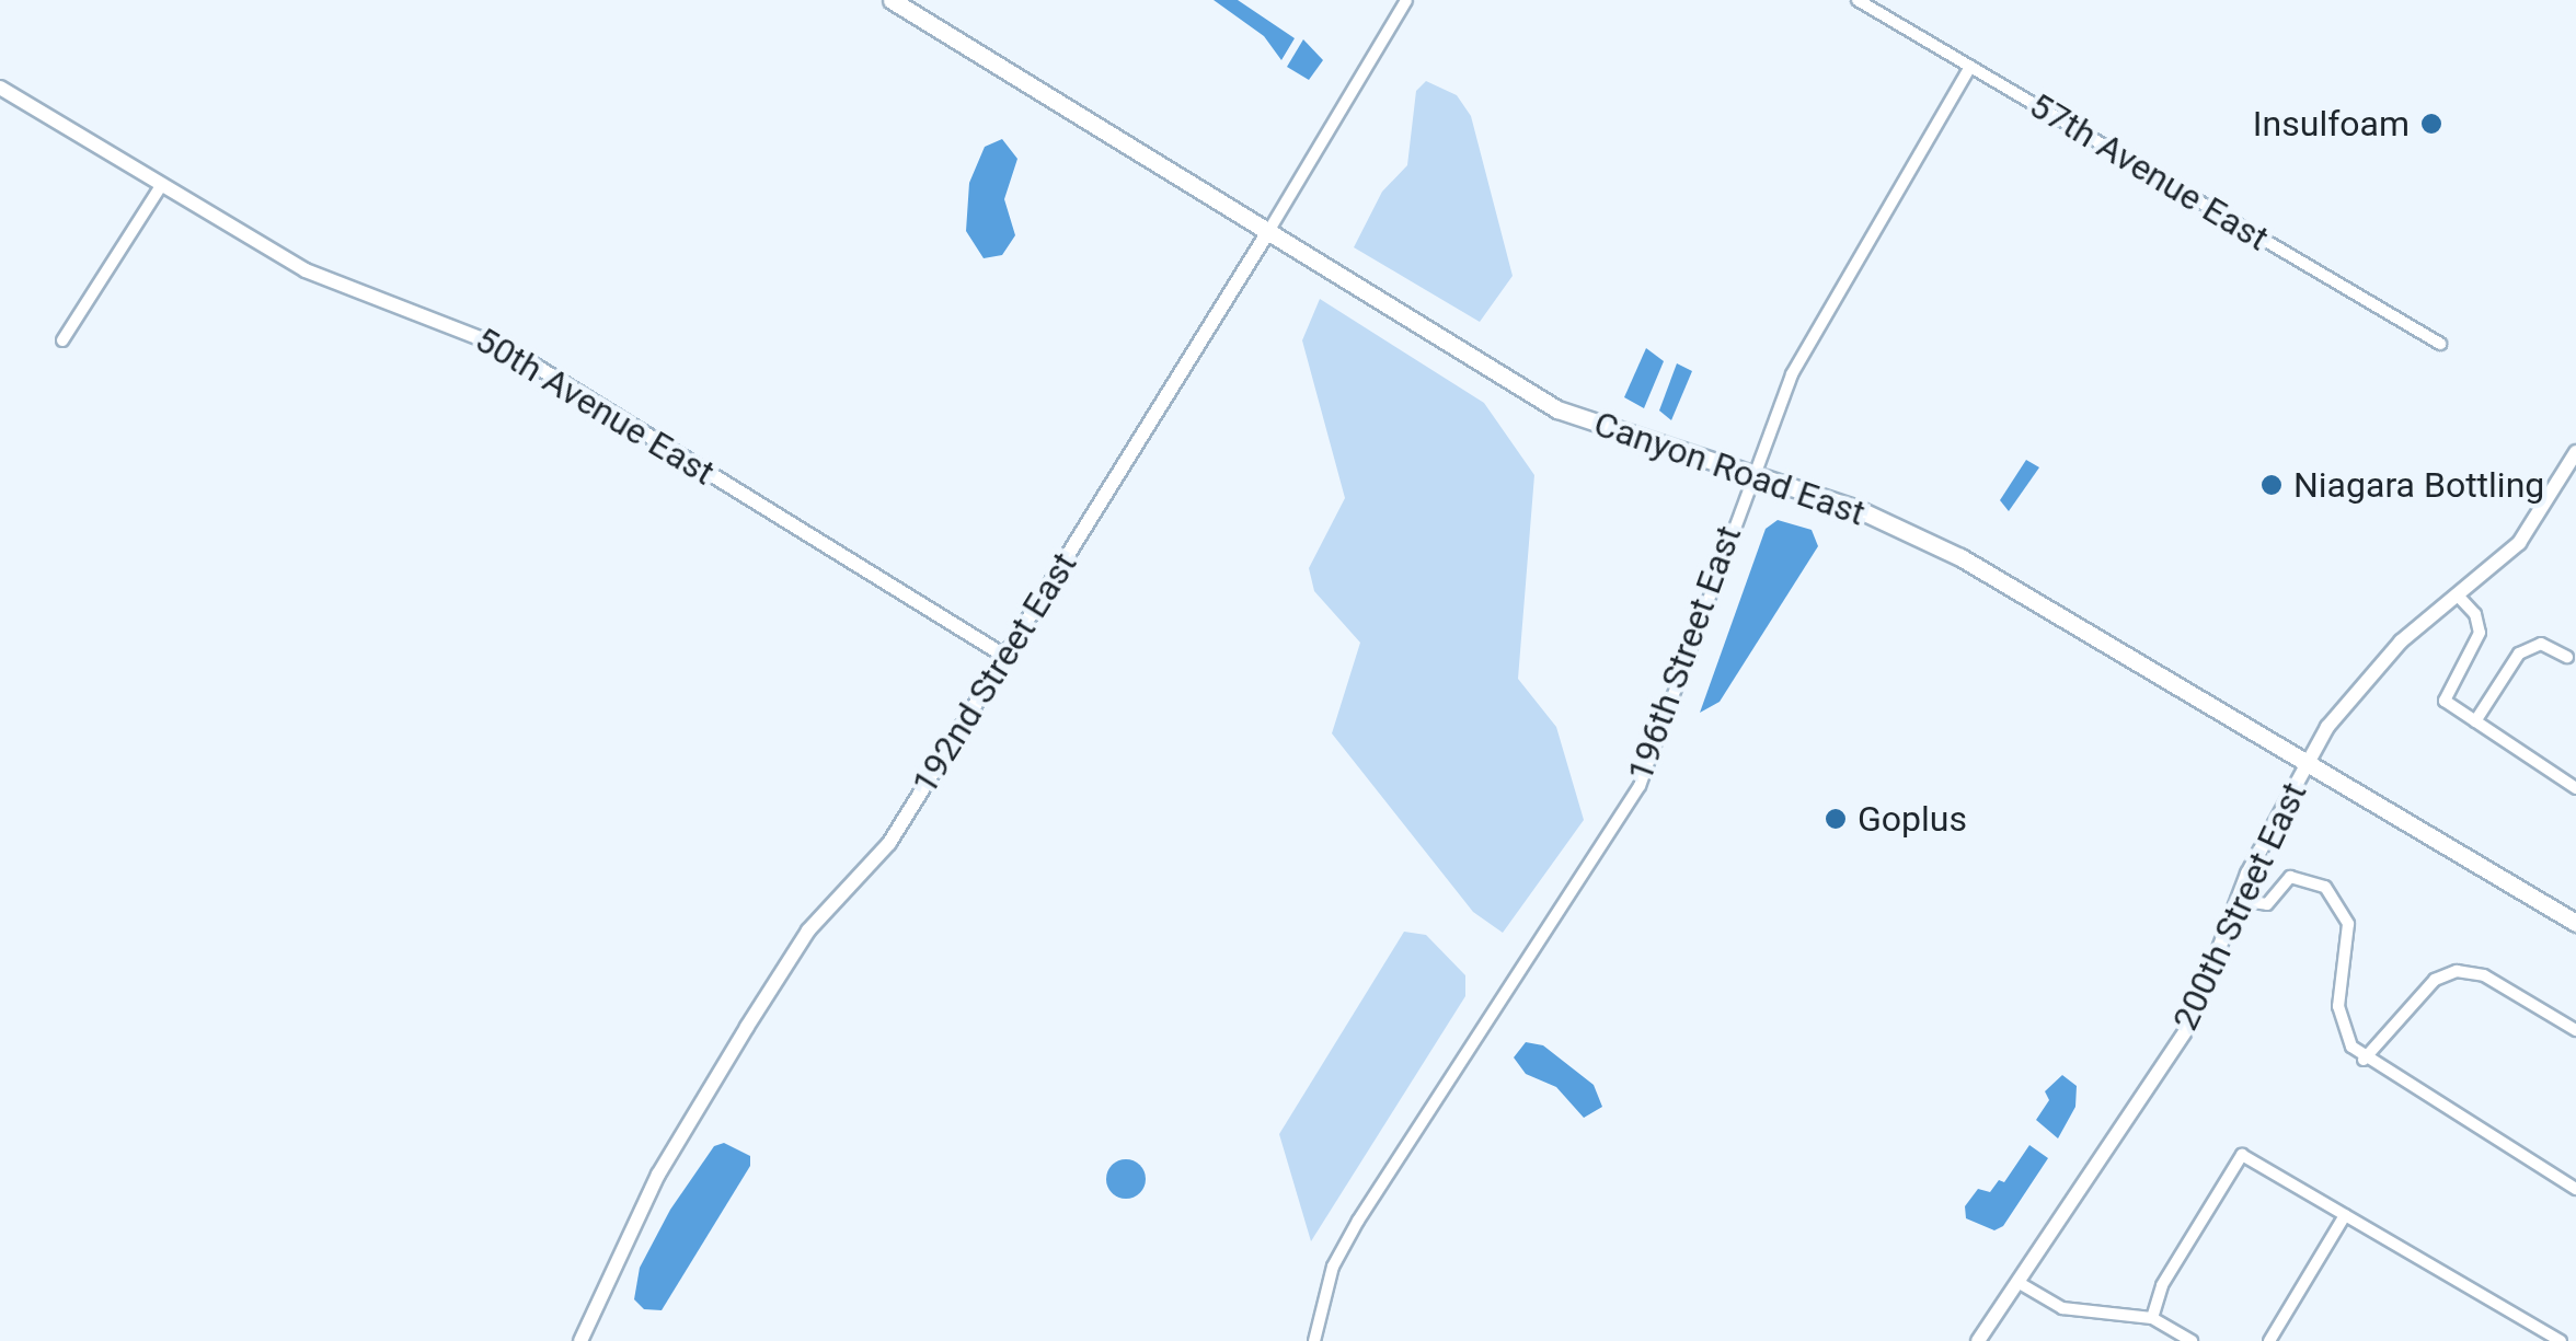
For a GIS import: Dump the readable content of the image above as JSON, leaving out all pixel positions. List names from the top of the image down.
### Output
{
  "streets": {
    "main road": ["Canyon Road East"],
    "street": [
      "57th Avenue East",
      "50th Avenue East",
      "196th Street East",
      "192nd Street East",
      "200th Street East"
    ]
  },
  "crossings": [
    ["57th Avenue East", "196th Street East"],
    ["50th Avenue East", "192nd Street East"],
    ["Canyon Road East", "196th Street East"],
    ["Canyon Road East", "192nd Street East"],
    ["Canyon Road East", "200th Street East"]
  ],
  "places": ["Insulfoam", "Niagara Bottling", "Goplus"]
}
